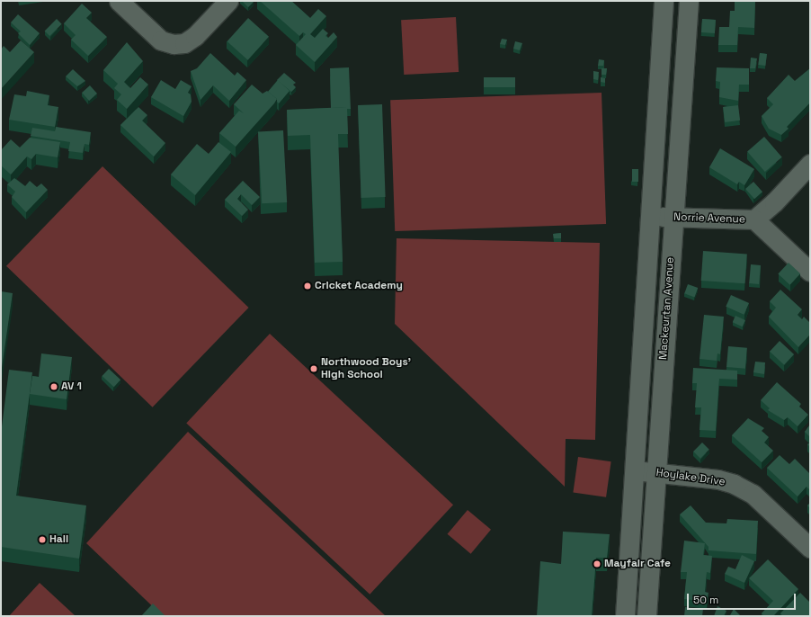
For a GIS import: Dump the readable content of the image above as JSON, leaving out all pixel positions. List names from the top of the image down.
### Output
{
  "streets": {
    "street": ["Norrie Avenue", "Mackeurtan Avenue", "Hoylake Drive"]
  },
  "crossings": [
    ["Norrie Avenue", "Mackeurtan Avenue"],
    ["Mackeurtan Avenue", "Hoylake Drive"]
  ],
  "places": [
    "Cricket Academy",
    "Northwood Boys' High School",
    "AV 1",
    "Hall",
    "Mayfair Cafe"
  ],
  "scale_bar": "50 m"
}
